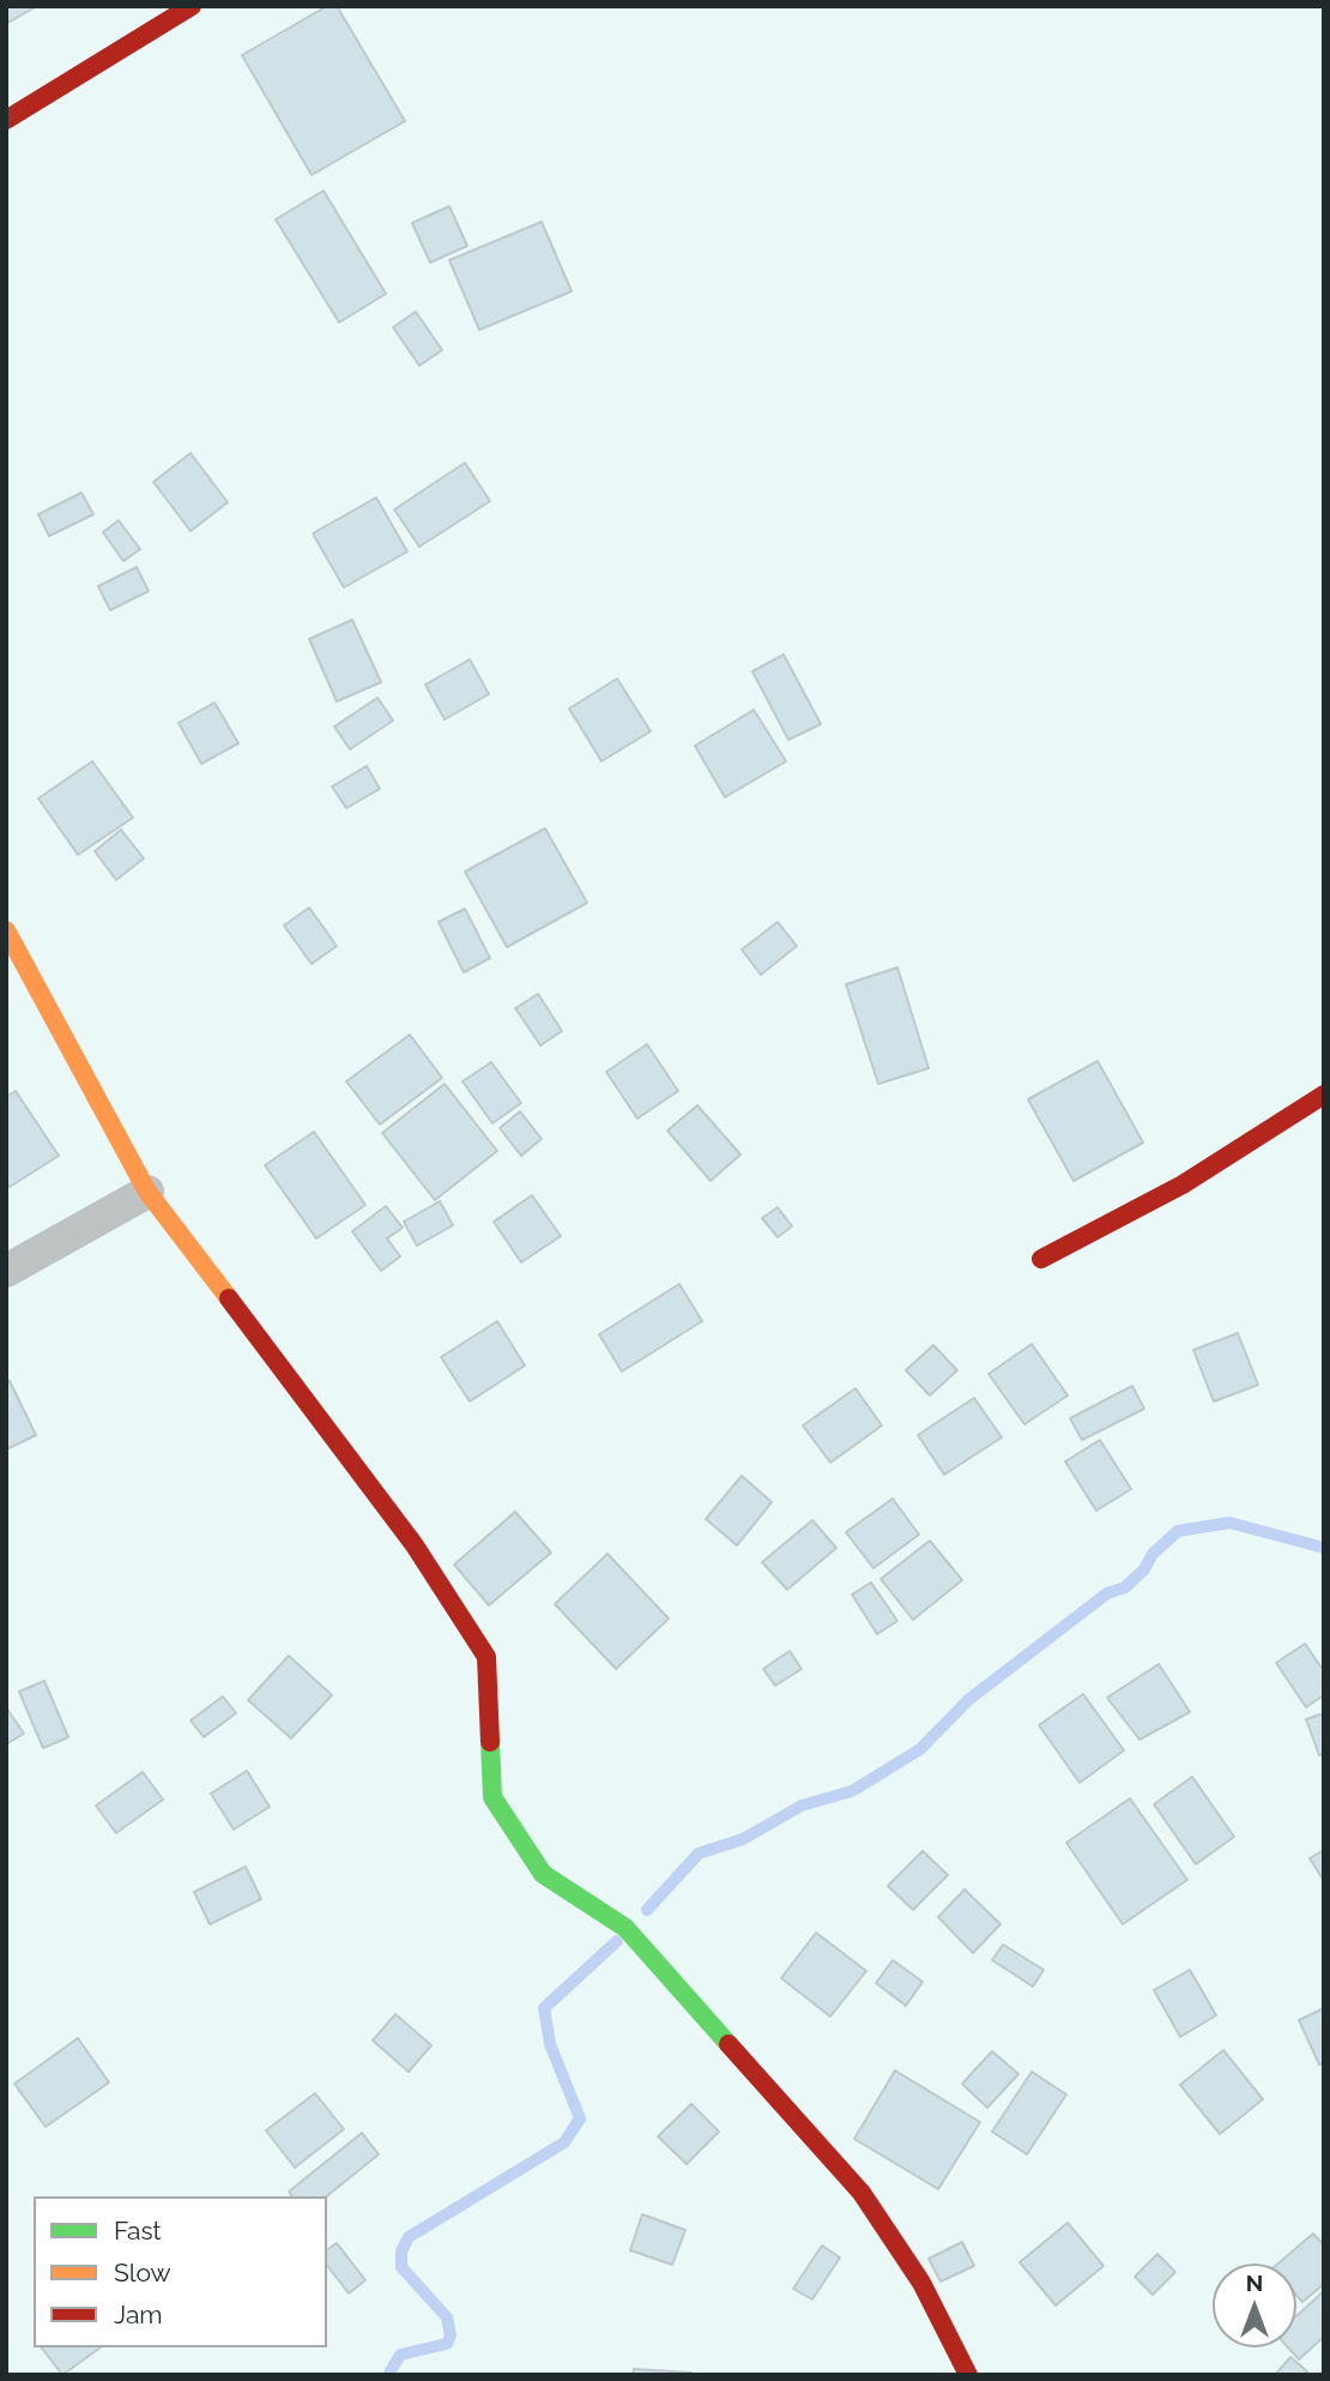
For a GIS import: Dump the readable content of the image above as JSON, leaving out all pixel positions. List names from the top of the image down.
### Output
{
  "legend": ["Fast", "Slow", "Jam"],
  "north": "top"
}
